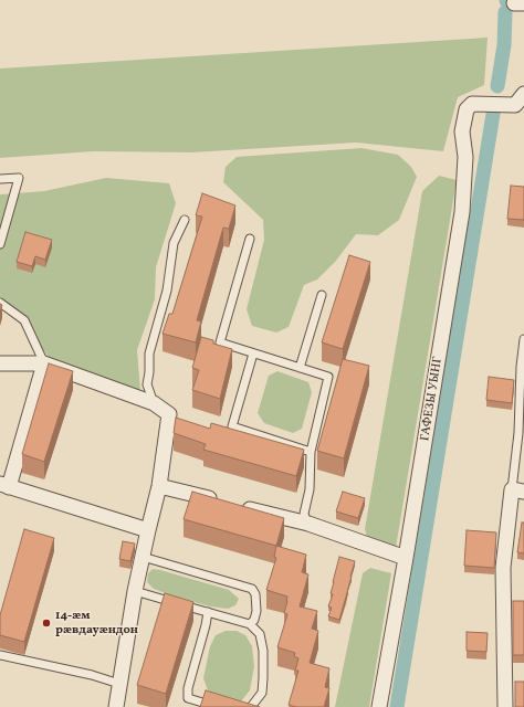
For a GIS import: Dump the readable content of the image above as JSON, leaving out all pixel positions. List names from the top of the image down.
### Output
{
  "streets": {
    "street": ["ГАФЕЗЫ УЫНГ"]
  },
  "places": ["14-æм рӕвдауӕндон"]
}
